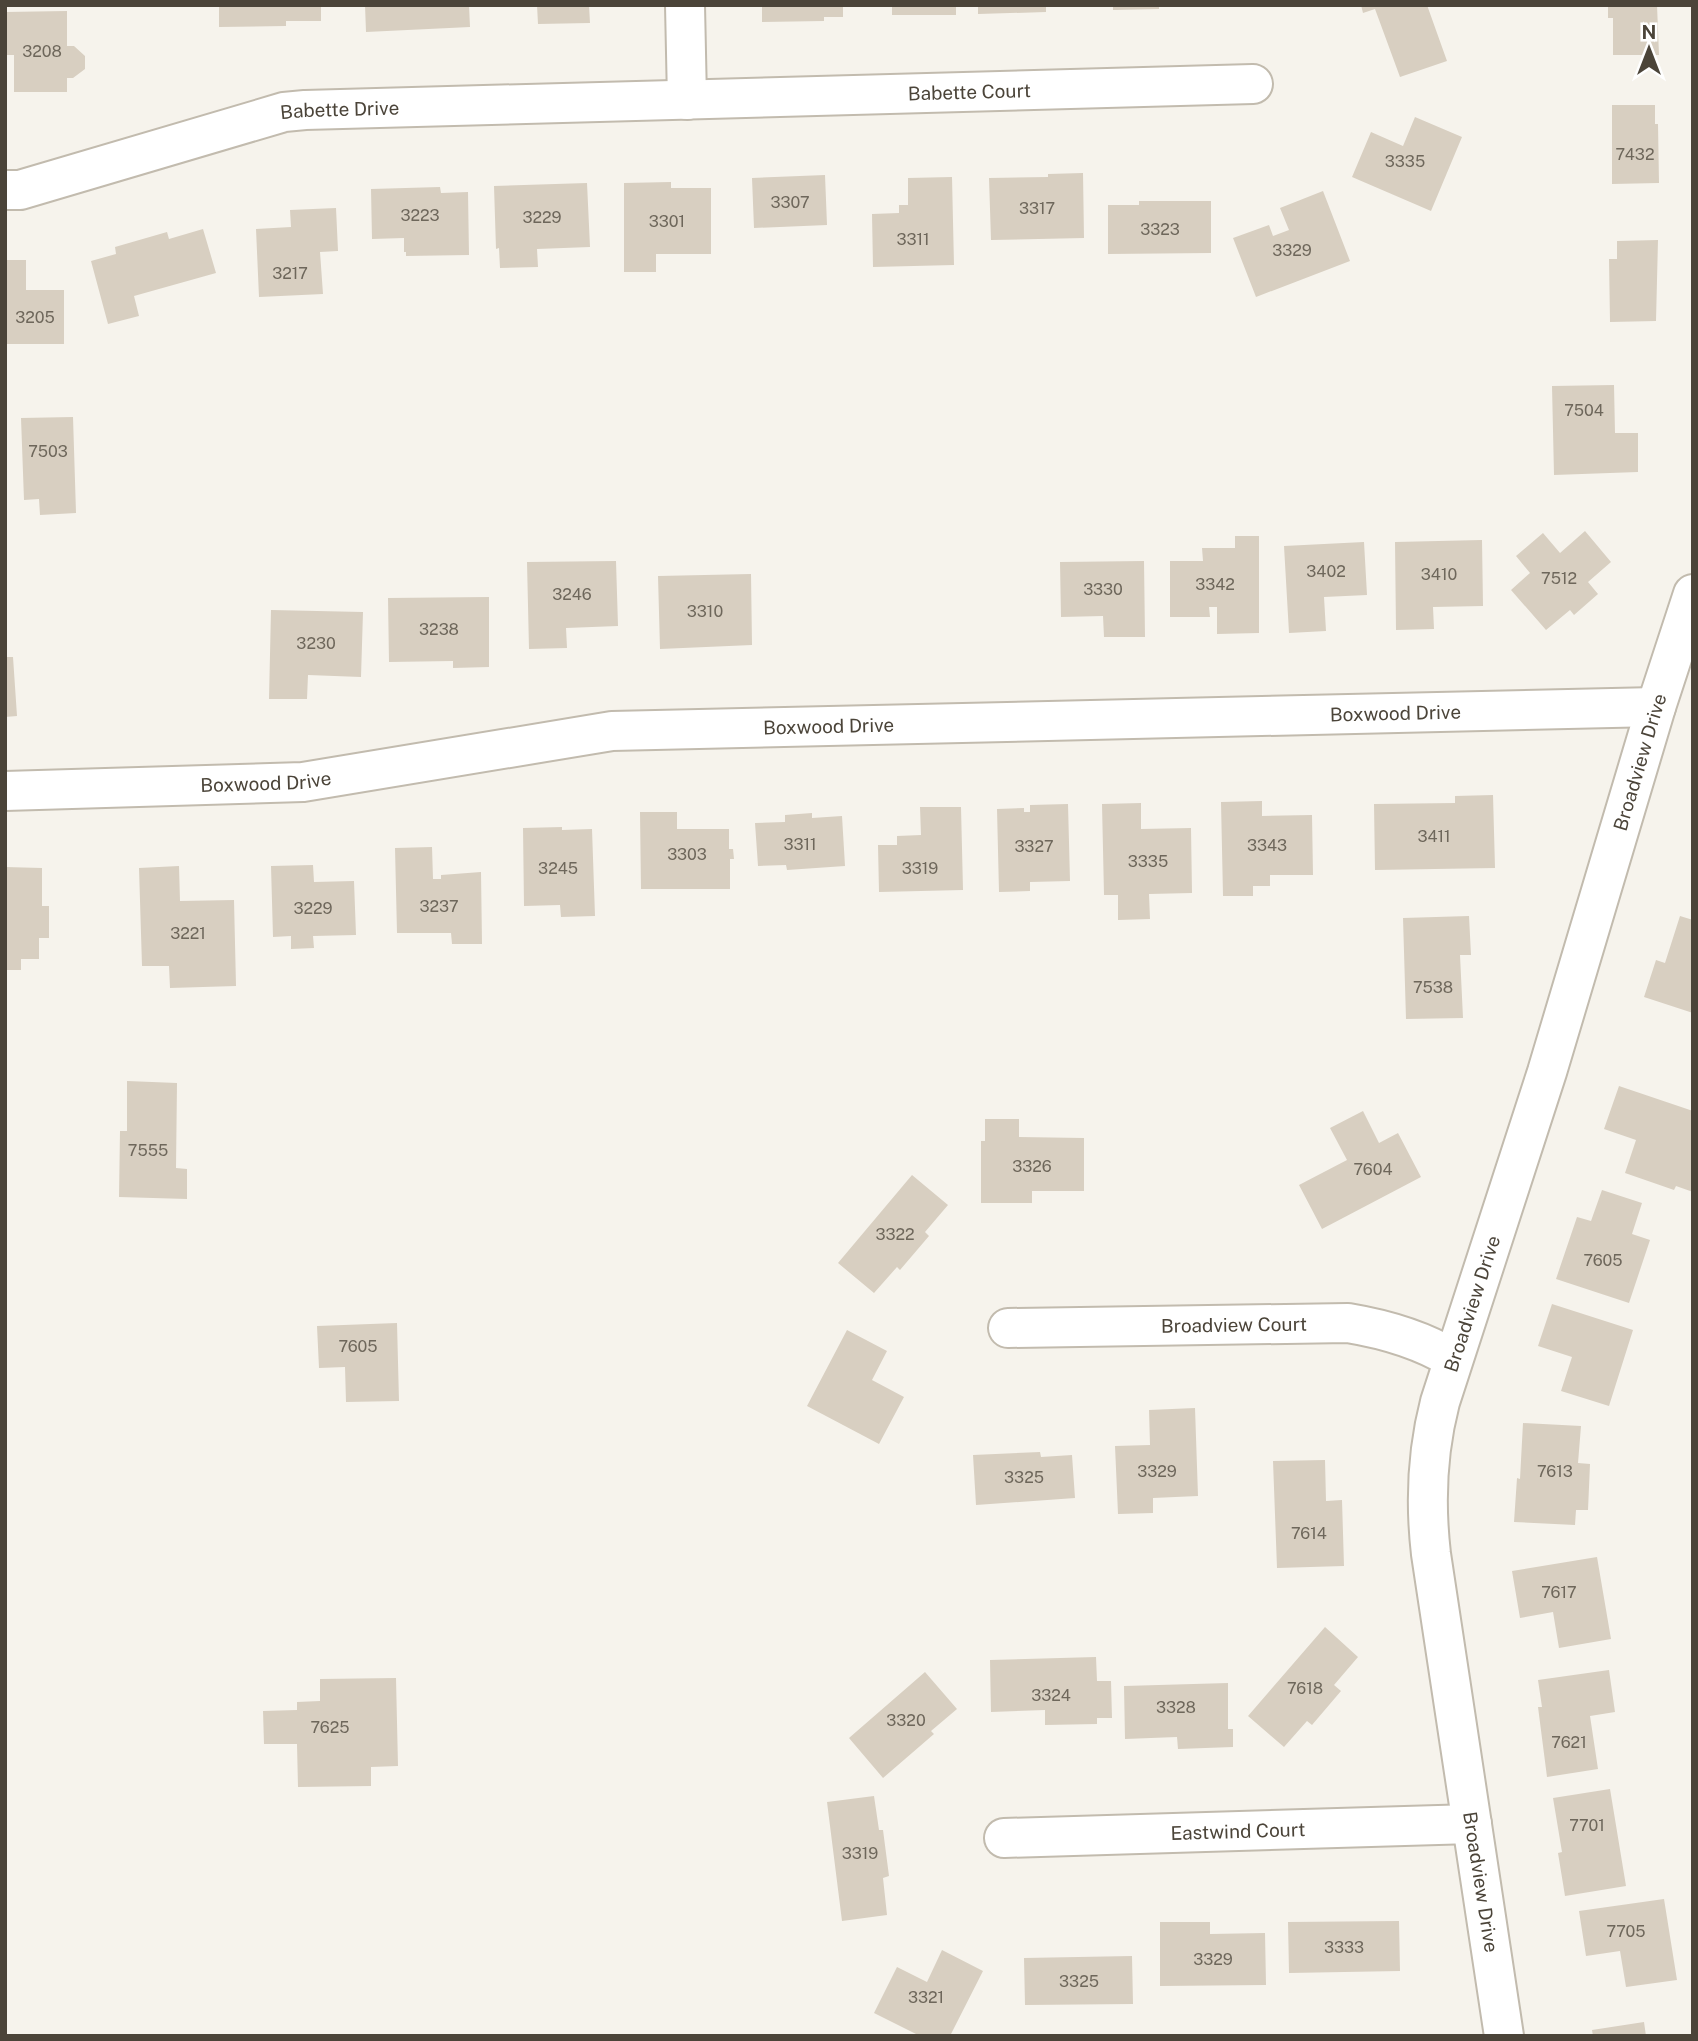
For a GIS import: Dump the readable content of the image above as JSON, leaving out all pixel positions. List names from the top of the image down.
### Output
{
  "streets": {
    "street": [
      "Babette Court",
      "Babette Drive",
      "Boxwood Drive",
      "Broadview Drive",
      "Broadview Court",
      "Eastwind Court"
    ]
  },
  "crossings": [
    ["Babette Court", "Babette Drive"],
    ["Boxwood Drive", "Broadview Drive"],
    ["Broadview Drive", "Broadview Court"],
    ["Broadview Drive", "Eastwind Court"]
  ],
  "house_numbers": [
    "3208",
    "7432",
    "3335",
    "3307",
    "3317",
    "3223",
    "3229",
    "3301",
    "3323",
    "3311",
    "3329",
    "3217",
    "3205",
    "7504",
    "7503",
    "3402",
    "3410",
    "7512",
    "3342",
    "3330",
    "3246",
    "3310",
    "3238",
    "3230",
    "3411",
    "3311",
    "3343",
    "3327",
    "3303",
    "3335",
    "3245",
    "3319",
    "3237",
    "3229",
    "3221",
    "7538",
    "7555",
    "3326",
    "7604",
    "3322",
    "7605",
    "7605",
    "3329",
    "7613",
    "3325",
    "7614",
    "7617",
    "7618",
    "3324",
    "3328",
    "3320",
    "7625",
    "7621",
    "7701",
    "3319",
    "7705",
    "3333",
    "3329",
    "3325",
    "3321"
  ],
  "north": "top"
}
